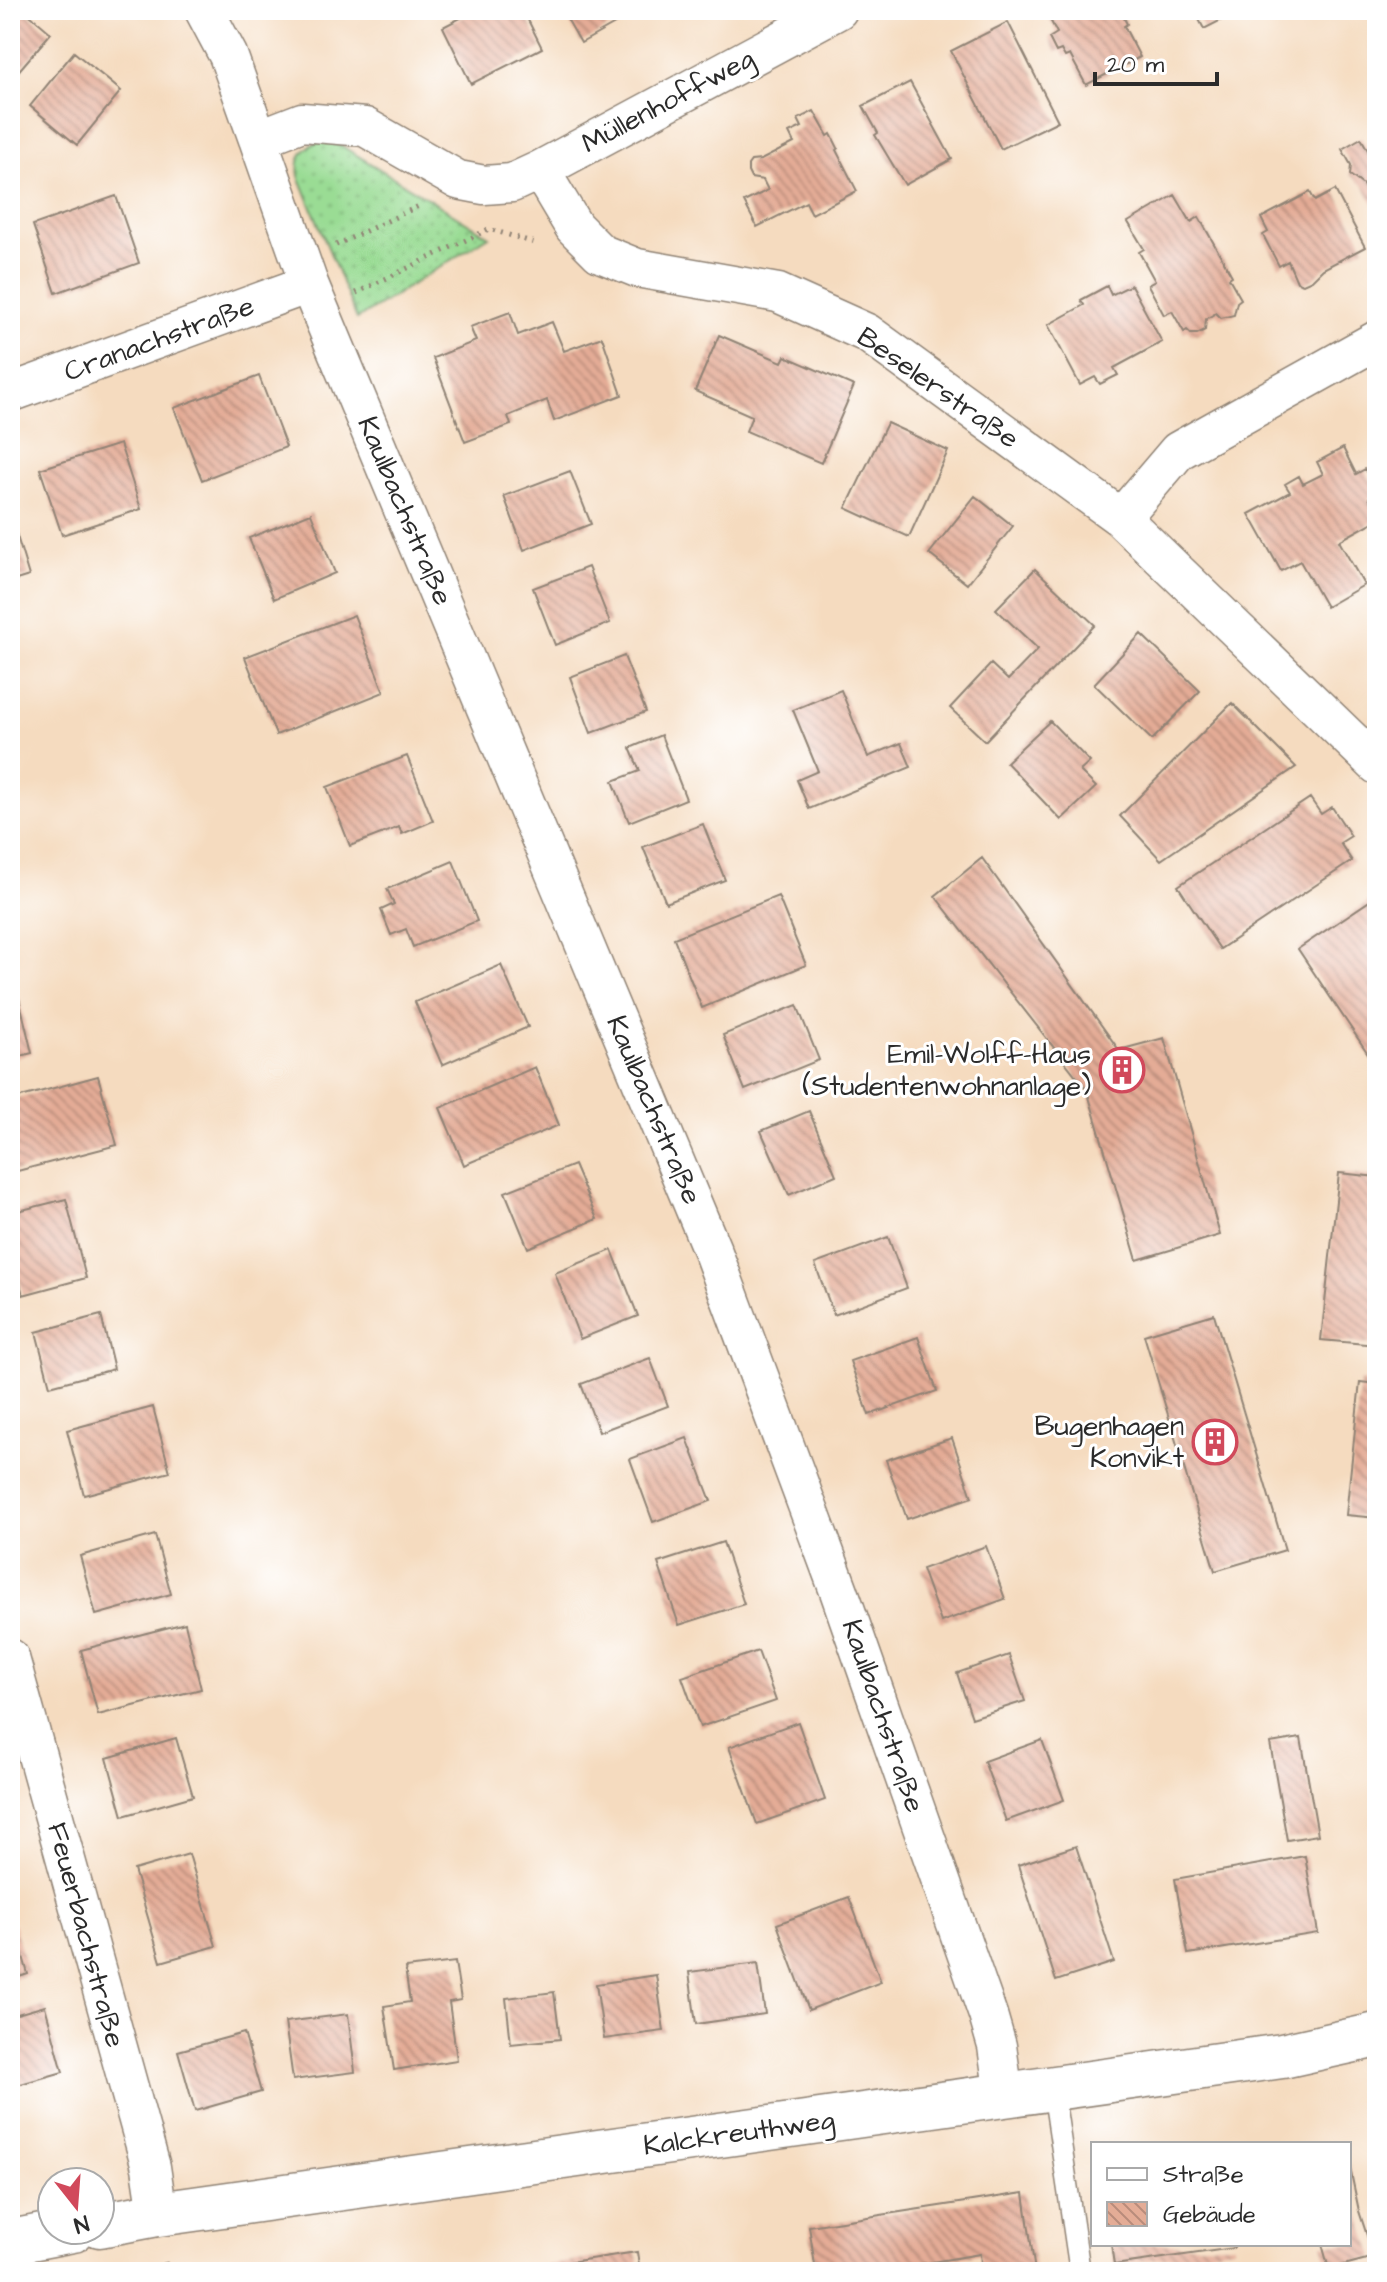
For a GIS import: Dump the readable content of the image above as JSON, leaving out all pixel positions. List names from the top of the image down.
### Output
{
  "streets": {
    "street": [
      "Müllenhoffweg",
      "Cranachstraße",
      "Beselerstraße",
      "Kaulbachstraße",
      "Feuerbachstraße",
      "Kalckreuthweg"
    ]
  },
  "crossings": [
    ["Müllenhoffweg", "Beselerstraße"],
    ["Cranachstraße", "Kaulbachstraße"],
    ["Kaulbachstraße", "Kalckreuthweg"],
    ["Feuerbachstraße", "Kalckreuthweg"]
  ],
  "places": {
    "building": ["Emil-Wolff-Haus (Studentenwohnanlage)", "Bugenhagen Konvikt"]
  },
  "legend": ["Straße", "Gebäude"],
  "scale_bar": "20 m",
  "north": "bottom"
}
